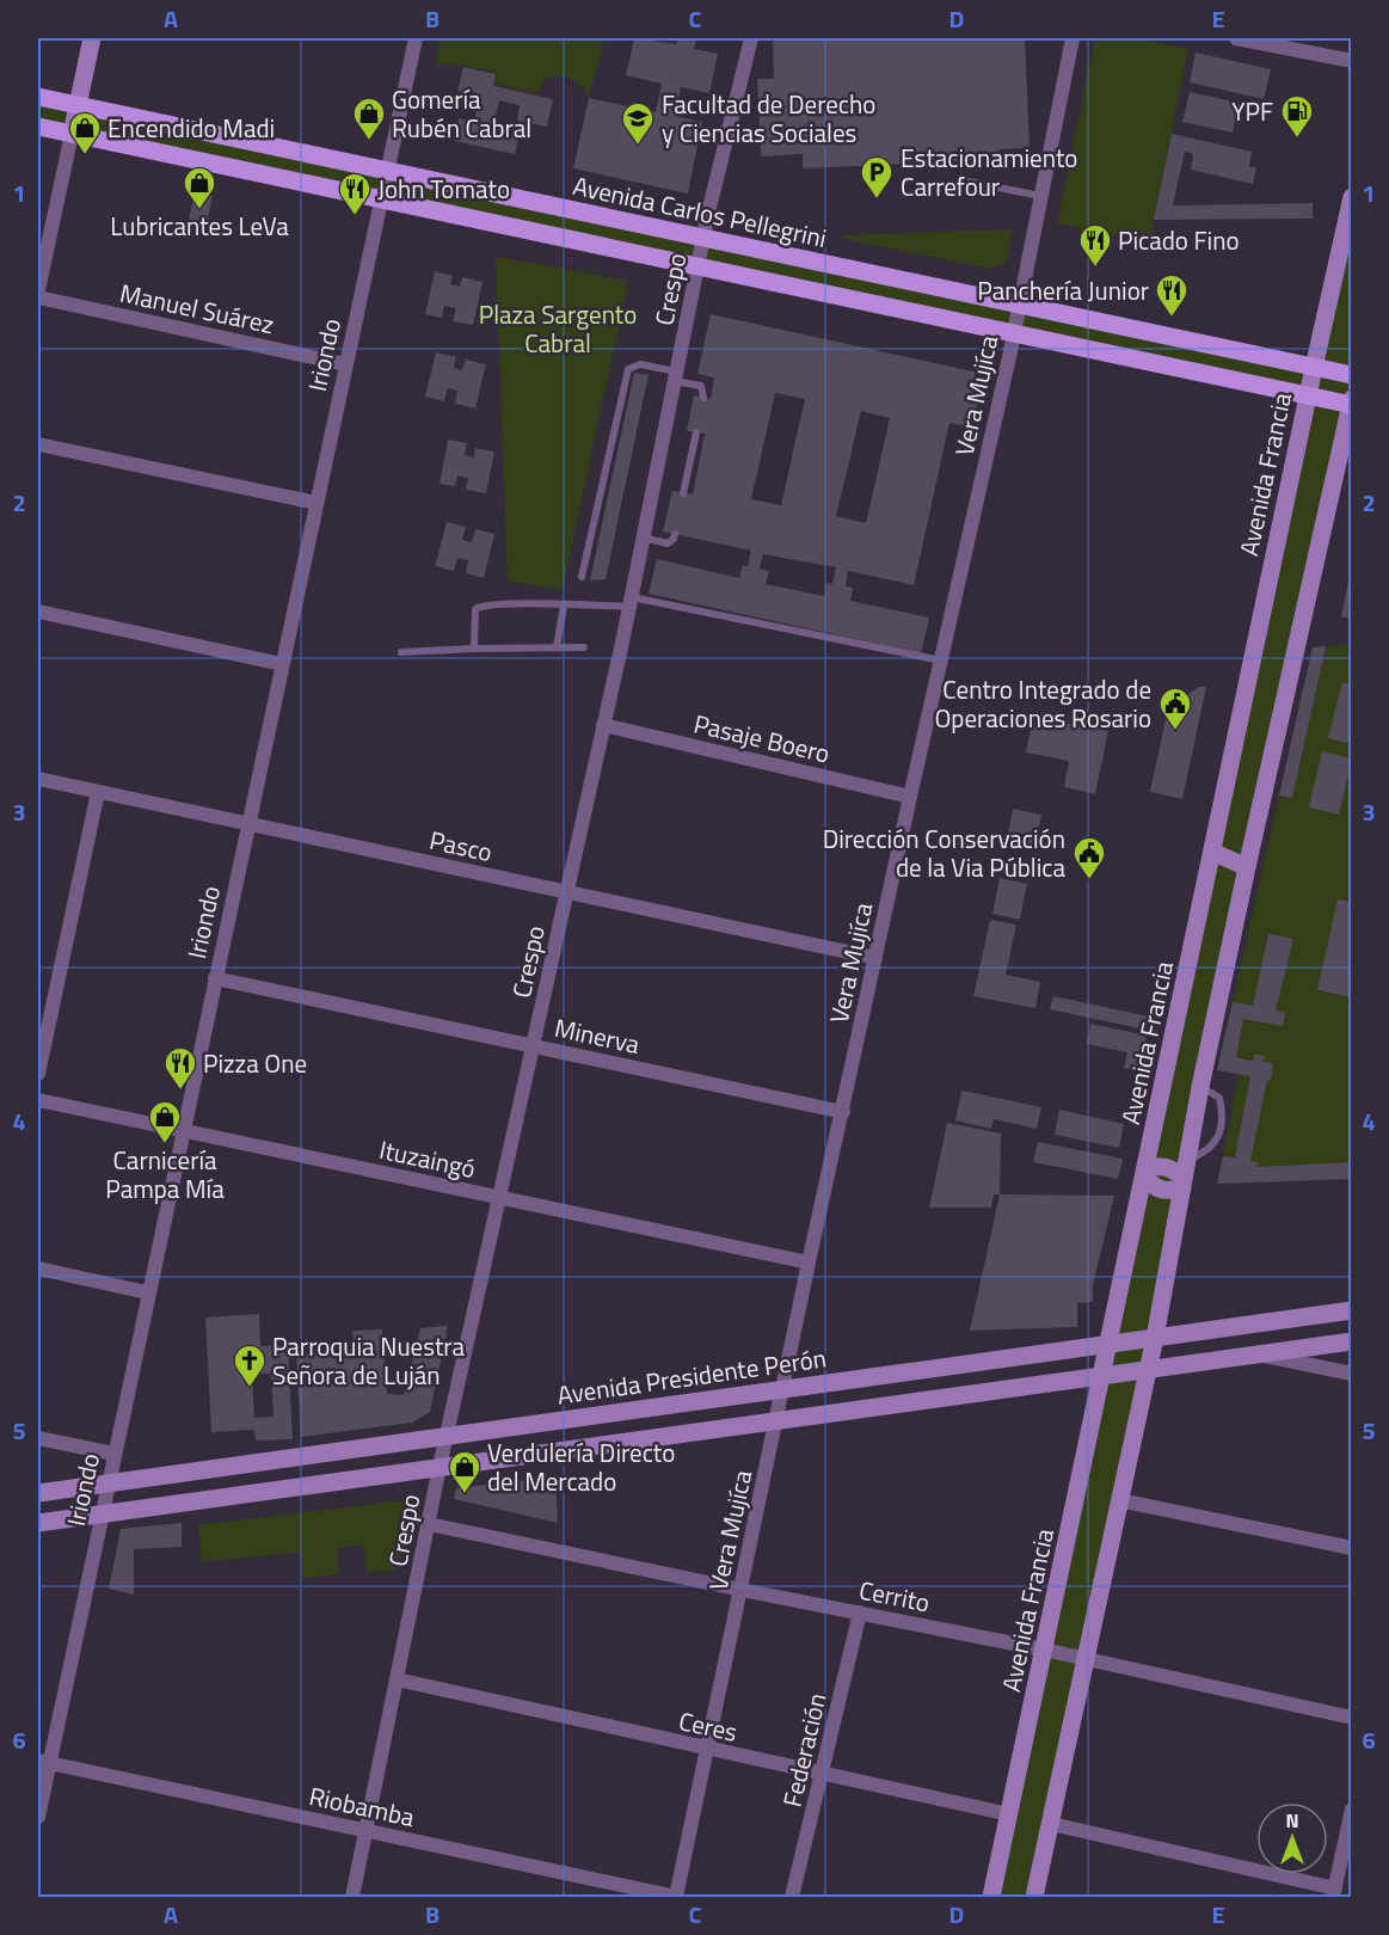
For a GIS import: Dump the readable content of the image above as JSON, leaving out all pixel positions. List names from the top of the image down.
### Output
{
  "streets": {
    "main road": ["Avenida Carlos Pellegrini", "Avenida Francia", "Avenida Presidente Perón"],
    "street": [
      "Crespo",
      "Manuel Suárez",
      "Iriondo",
      "Vera Mujíca",
      "Pasaje Boero",
      "Pasco",
      "Minerva",
      "Ituzaingó",
      "Cerrito",
      "Ceres",
      "Federación",
      "Riobamba"
    ]
  },
  "crossings": [
    ["Avenida Carlos Pellegrini", "Crespo"],
    ["Avenida Carlos Pellegrini", "Iriondo"],
    ["Avenida Carlos Pellegrini", "Vera Mujíca"],
    ["Avenida Carlos Pellegrini", "Avenida Francia"],
    ["Crespo", "Pasaje Boero"],
    ["Crespo", "Pasco"],
    ["Crespo", "Minerva"],
    ["Crespo", "Ituzaingó"],
    ["Crespo", "Avenida Presidente Perón"],
    ["Crespo", "Cerrito"],
    ["Crespo", "Ceres"],
    ["Crespo", "Riobamba"],
    ["Manuel Suárez", "Iriondo"],
    ["Iriondo", "Pasco"],
    ["Iriondo", "Minerva"],
    ["Iriondo", "Ituzaingó"],
    ["Iriondo", "Avenida Presidente Perón"],
    ["Iriondo", "Riobamba"],
    ["Vera Mujíca", "Pasaje Boero"],
    ["Vera Mujíca", "Pasco"],
    ["Vera Mujíca", "Minerva"],
    ["Vera Mujíca", "Ituzaingó"],
    ["Vera Mujíca", "Avenida Presidente Perón"],
    ["Vera Mujíca", "Cerrito"],
    ["Vera Mujíca", "Ceres"],
    ["Vera Mujíca", "Riobamba"],
    ["Avenida Francia", "Avenida Presidente Perón"],
    ["Avenida Francia", "Cerrito"],
    ["Avenida Francia", "Ceres"],
    ["Cerrito", "Federación"],
    ["Ceres", "Federación"]
  ],
  "parks": ["Plaza Sargento Cabral"],
  "places": {
    "fuel station": ["YPF"],
    "shop": [
      "Gomería Rubén Cabral",
      "Encendido Madi",
      "Lubricantes LeVa",
      "Carnicería Pampa Mía",
      "Verdulería Directo del Mercado"
    ],
    "school or university": ["Facultad de Derecho y Ciencias Sociales"],
    "parking": ["Estacionamiento Carrefour"],
    "restaurant": [
      "John Tomato",
      "Picado Fino",
      "Panchería Junior",
      "Pizza One"
    ],
    "public building": ["Centro Integrado de Operaciones Rosario", "Dirección Conservación de la Via Pública"],
    "church": ["Parroquia Nuestra Señora de Luján"]
  },
  "north": "top",
  "grid": {
    "columns": [
      "A",
      "B",
      "C",
      "D",
      "E"
    ],
    "rows": [
      "1",
      "2",
      "3",
      "4",
      "5",
      "6"
    ]
  }
}
